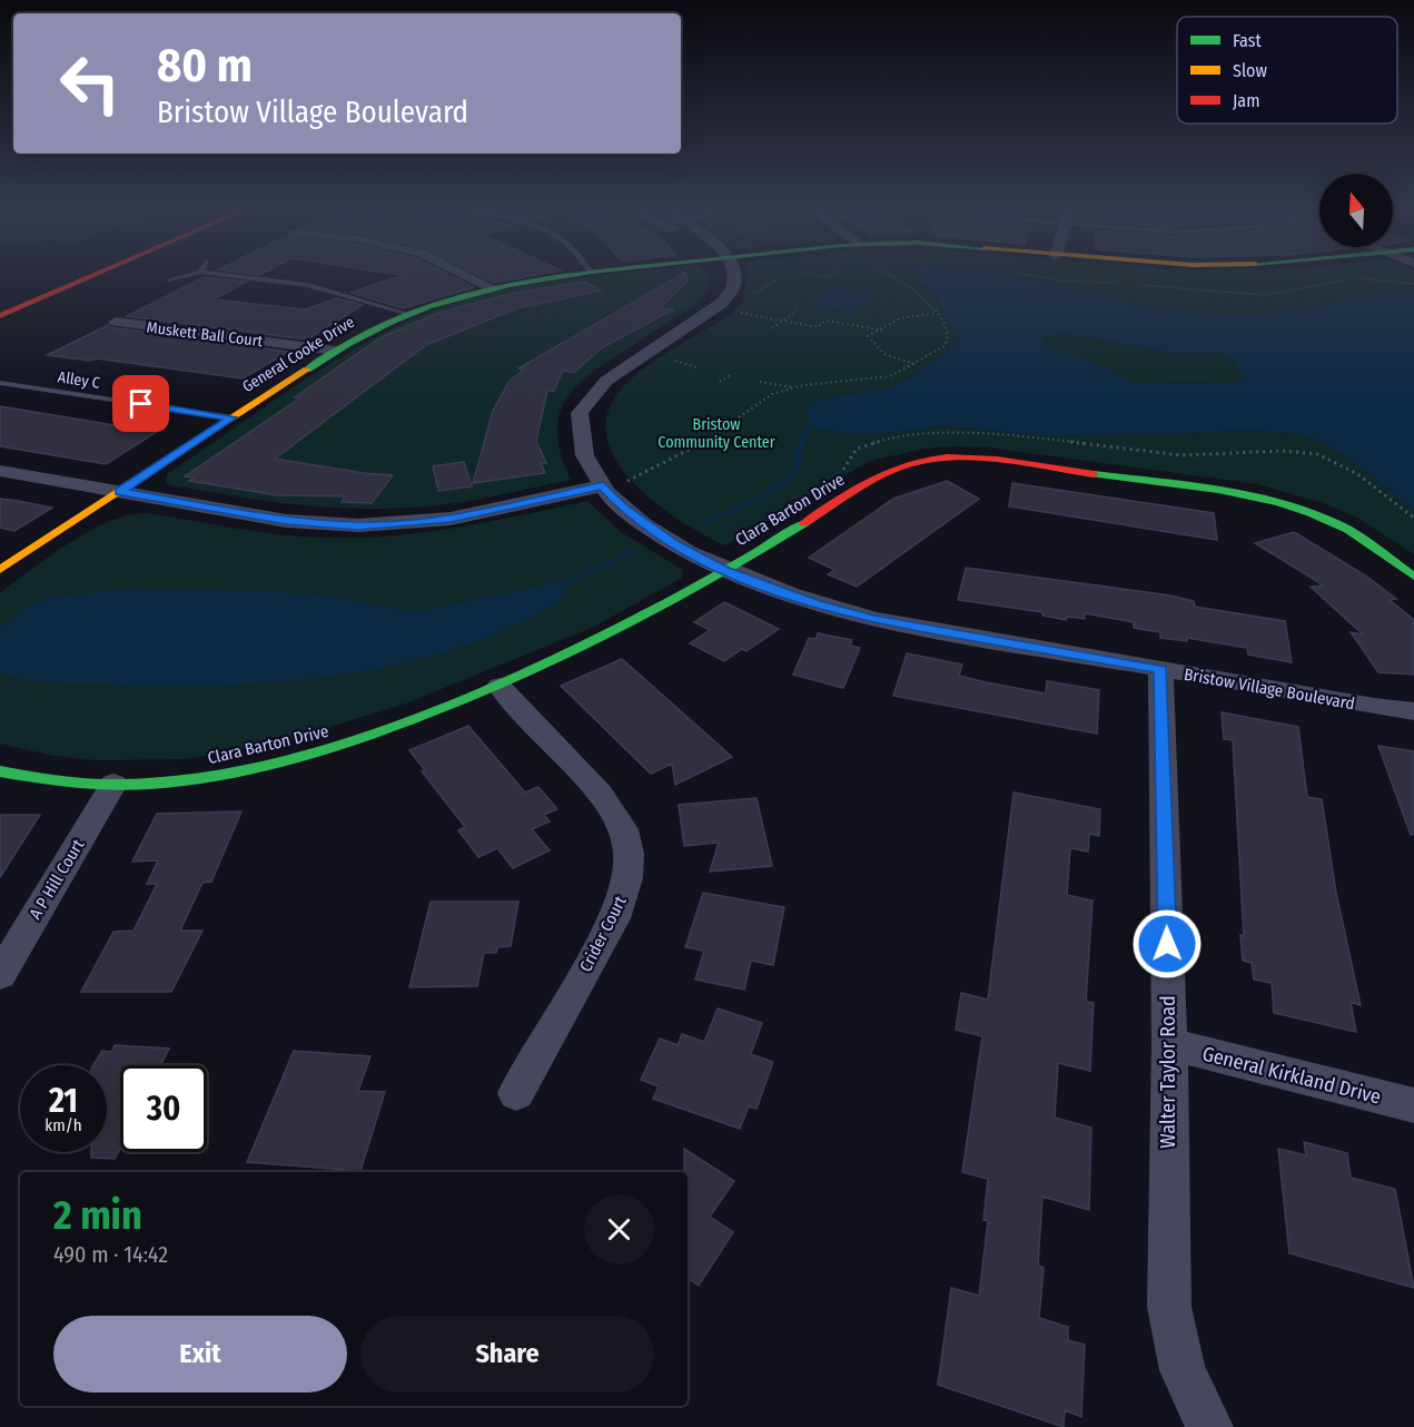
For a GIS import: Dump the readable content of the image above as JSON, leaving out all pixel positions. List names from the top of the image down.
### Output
{
  "streets": {
    "main road": ["General Cooke Drive", "Clara Barton Drive"],
    "street": [
      "Muskett Ball Court",
      "Bristow Village Boulevard",
      "A P Hill Court",
      "Crider Court",
      "Walter Taylor Road",
      "General Kirkland Drive"
    ],
    "lane": ["Alley C"]
  },
  "crossings": [
    ["Muskett Ball Court", "General Cooke Drive"],
    ["General Cooke Drive", "Alley C"],
    ["Clara Barton Drive", "Bristow Village Boulevard"],
    ["Clara Barton Drive", "A P Hill Court"],
    ["Clara Barton Drive", "Crider Court"],
    ["Bristow Village Boulevard", "Walter Taylor Road"],
    ["Walter Taylor Road", "General Kirkland Drive"]
  ],
  "parks": ["Bristow Community Center"],
  "legend": ["Fast", "Slow", "Jam"],
  "north": "top",
  "page": {
    "turn": ["80 m", "Bristow Village Boulevard"],
    "speed": "21 km/h",
    "limit": "30",
    "heading": ["2 min", "490 m · 14:42"],
    "buttons": ["Exit", "Share"]
  }
}
